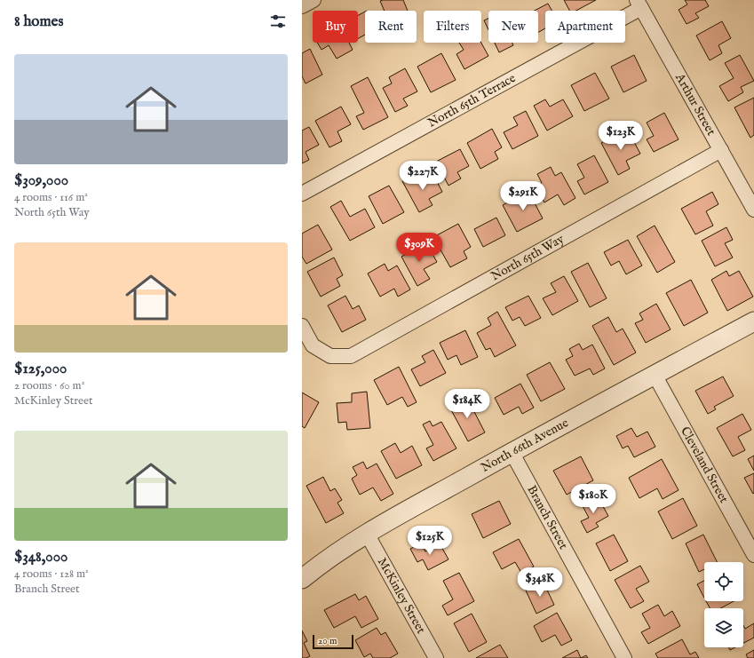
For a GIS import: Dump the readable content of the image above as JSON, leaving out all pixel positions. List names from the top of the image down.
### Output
{
  "streets": {
    "street": [
      "North 65th Terrace",
      "Arthur Street",
      "North 65th Way",
      "North 66th Avenue",
      "Cleveland Street",
      "Branch Street",
      "McKinley Street"
    ]
  },
  "crossings": [
    ["North 65th Terrace", "Arthur Street"],
    ["Arthur Street", "North 65th Way"],
    ["North 66th Avenue", "Cleveland Street"],
    ["North 66th Avenue", "Branch Street"],
    ["North 66th Avenue", "McKinley Street"]
  ],
  "scale_bar": "20 m",
  "page": {
    "heading": "8 homes",
    "chip": [
      "Buy",
      "Rent",
      "Filters",
      "New",
      "Apartment"
    ],
    "list": [
      {
        "name": "$309,000",
        "note": "4 rooms · 116 m² · North 65th Way"
      },
      {
        "name": "$125,000",
        "note": "2 rooms · 60 m² · McKinley Street"
      },
      {
        "name": "$348,000",
        "note": "4 rooms · 128 m² · Branch Street"
      }
    ],
    "price": [
      "$123K",
      "$227K",
      "$291K",
      "$309K",
      "$184K",
      "$180K",
      "$125K",
      "$348K"
    ],
    "scale": "20 m"
  }
}
